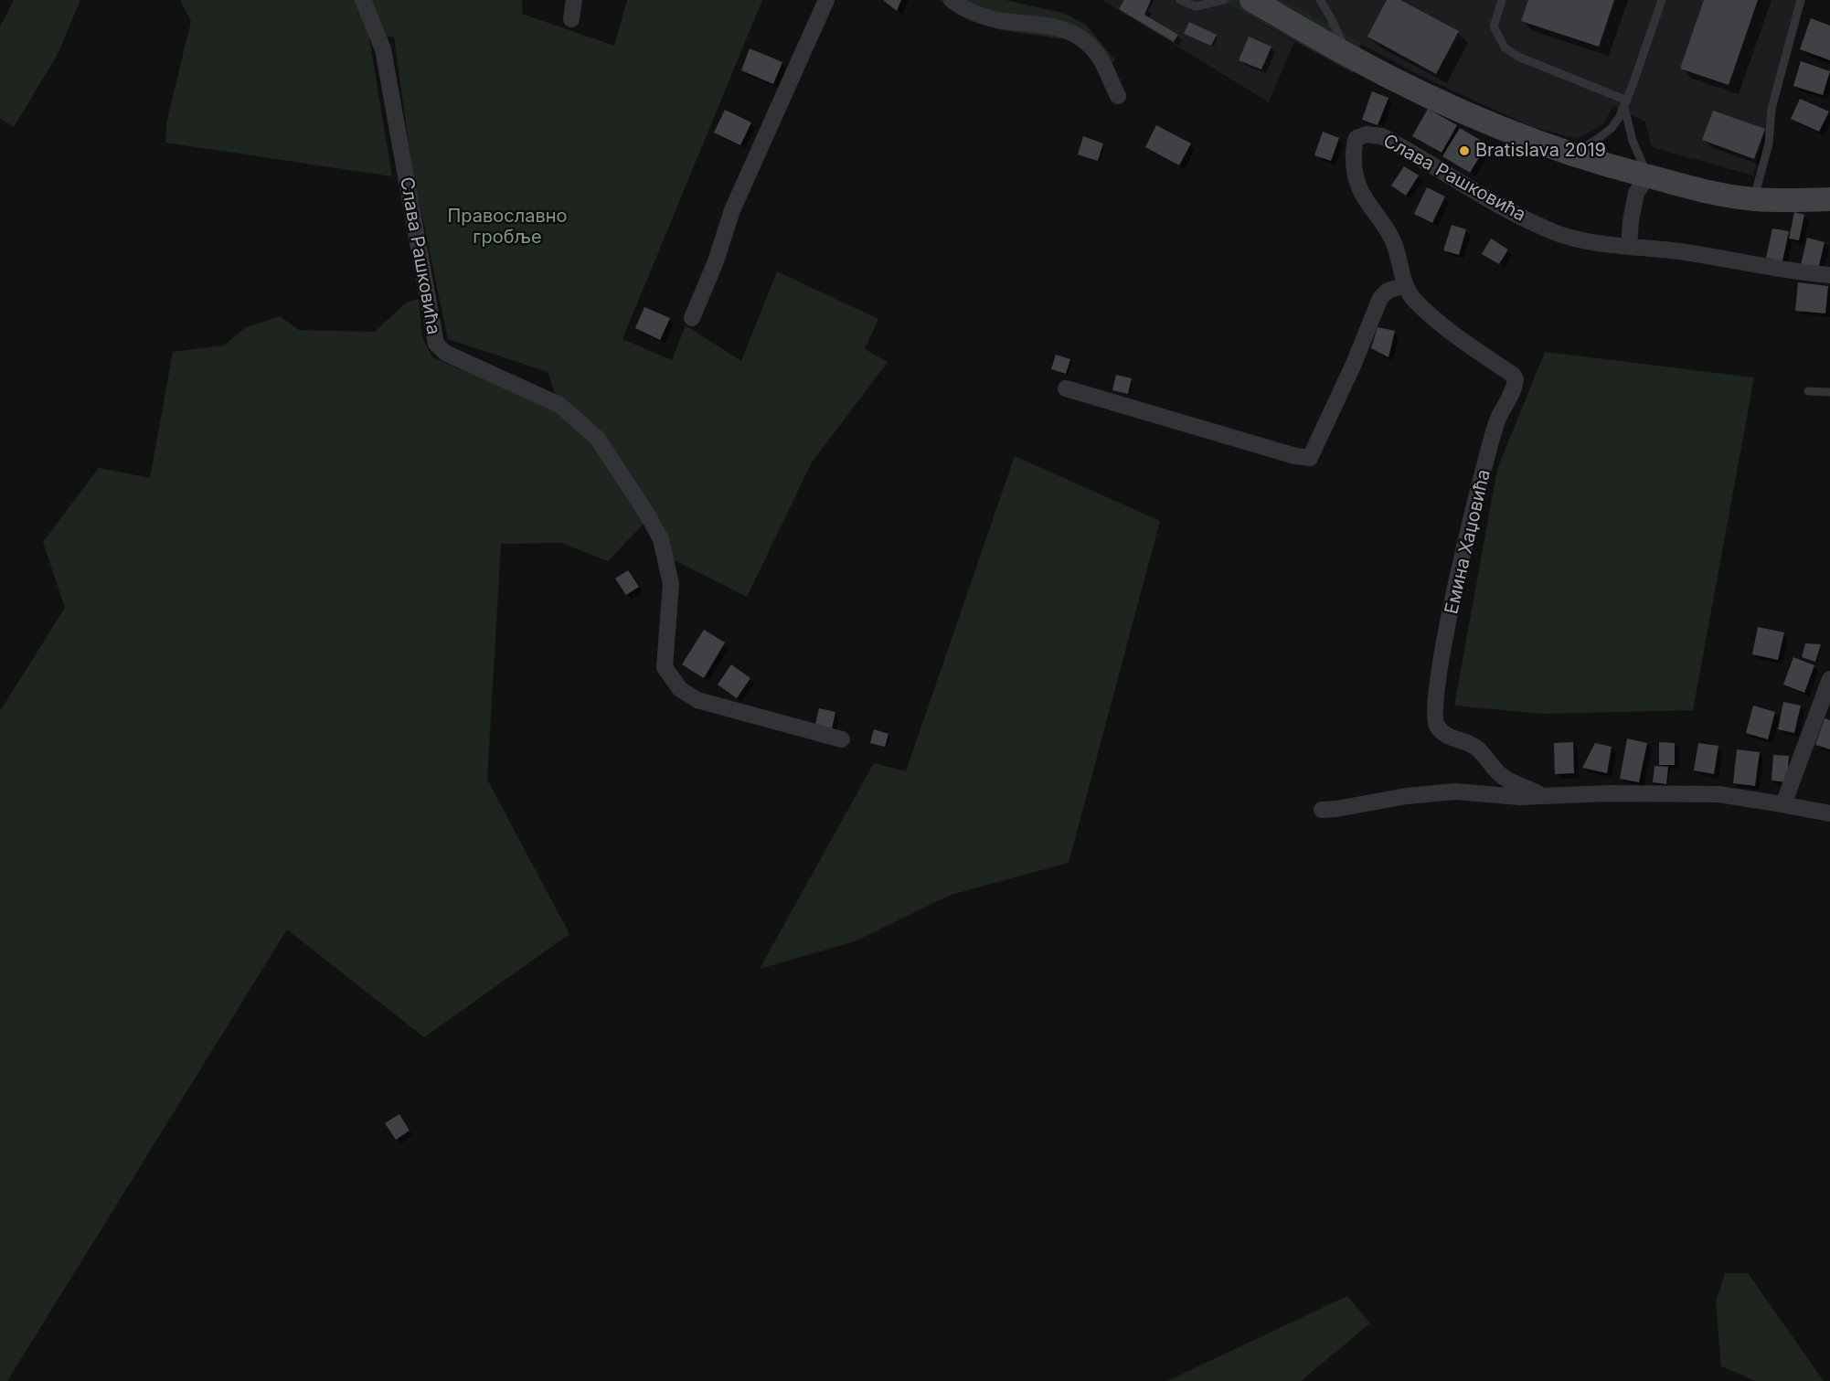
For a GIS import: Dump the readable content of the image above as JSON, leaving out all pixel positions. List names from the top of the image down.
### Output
{
  "streets": {
    "street": ["Слава Рашковића", "Емина Хаџовића"]
  },
  "crossings": [
    ["Слава Рашковића", "Емина Хаџовића"]
  ],
  "parks": ["Православно гробље"],
  "places": ["Bratislava 2019"]
}
